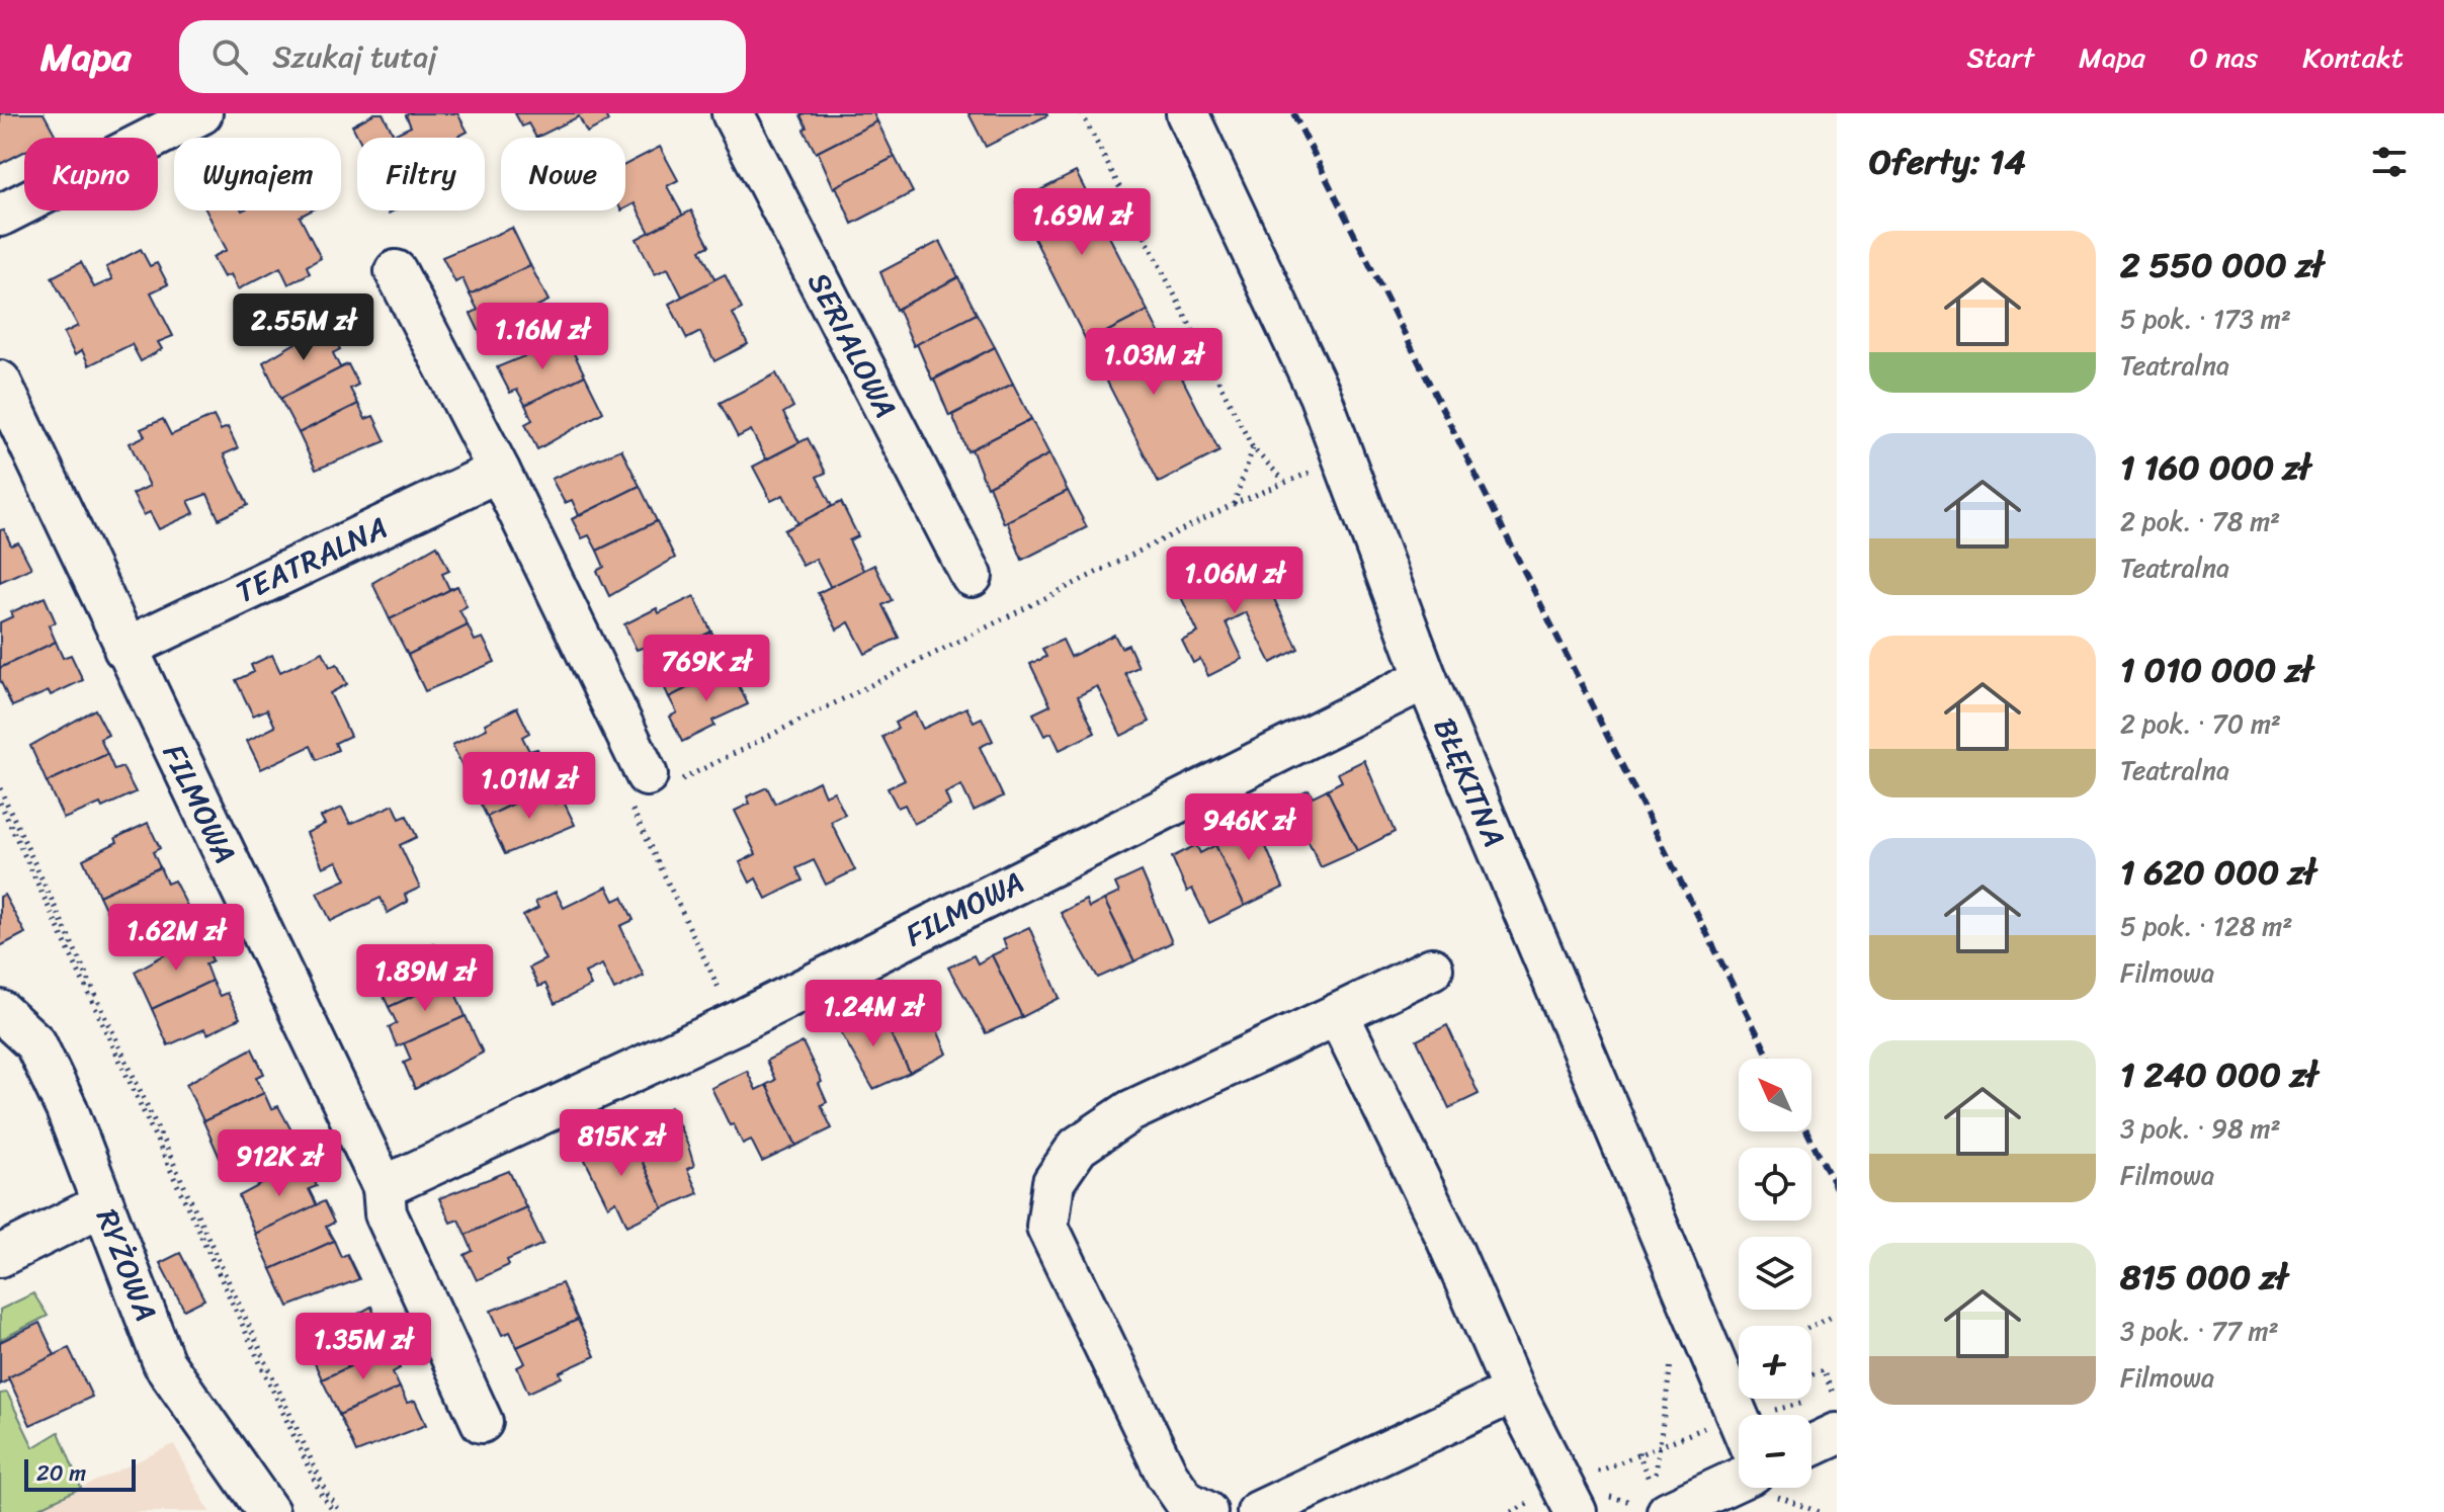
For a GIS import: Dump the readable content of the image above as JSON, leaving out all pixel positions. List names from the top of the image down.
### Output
{
  "streets": {
    "street": [
      "SERIALOWA",
      "TEATRALNA",
      "BŁĘKITNA",
      "FILMOWA",
      "RYŻOWA"
    ]
  },
  "crossings": [
    ["TEATRALNA", "FILMOWA"],
    ["BŁĘKITNA", "FILMOWA"]
  ],
  "scale_bar": "20 m",
  "north": "top left",
  "page": {
    "header": "Mapa",
    "search": "Szukaj tutaj",
    "nav": [
      "Start",
      "Mapa",
      "O nas",
      "Kontakt"
    ],
    "heading": "Oferty: 14",
    "chip": [
      "Kupno",
      "Wynajem",
      "Filtry",
      "Nowe"
    ],
    "price": [
      "1.69M zł",
      "2.55M zł",
      "1.16M zł",
      "1.03M zł",
      "1.06M zł",
      "769K zł",
      "1.01M zł",
      "946K zł",
      "1.62M zł",
      "1.89M zł",
      "1.24M zł",
      "815K zł",
      "912K zł",
      "1.35M zł"
    ],
    "list": [
      {
        "name": "2 550 000 zł",
        "note": "5 pok. · 173 m² · Teatralna"
      },
      {
        "name": "1 160 000 zł",
        "note": "2 pok. · 78 m² · Teatralna"
      },
      {
        "name": "1 010 000 zł",
        "note": "2 pok. · 70 m² · Teatralna"
      },
      {
        "name": "1 620 000 zł",
        "note": "5 pok. · 128 m² · Filmowa"
      },
      {
        "name": "1 240 000 zł",
        "note": "3 pok. · 98 m² · Filmowa"
      },
      {
        "name": "815 000 zł",
        "note": "3 pok. · 77 m² · Filmowa"
      }
    ],
    "map_buttons": ["+", "−"],
    "scale": "20 m"
  }
}
